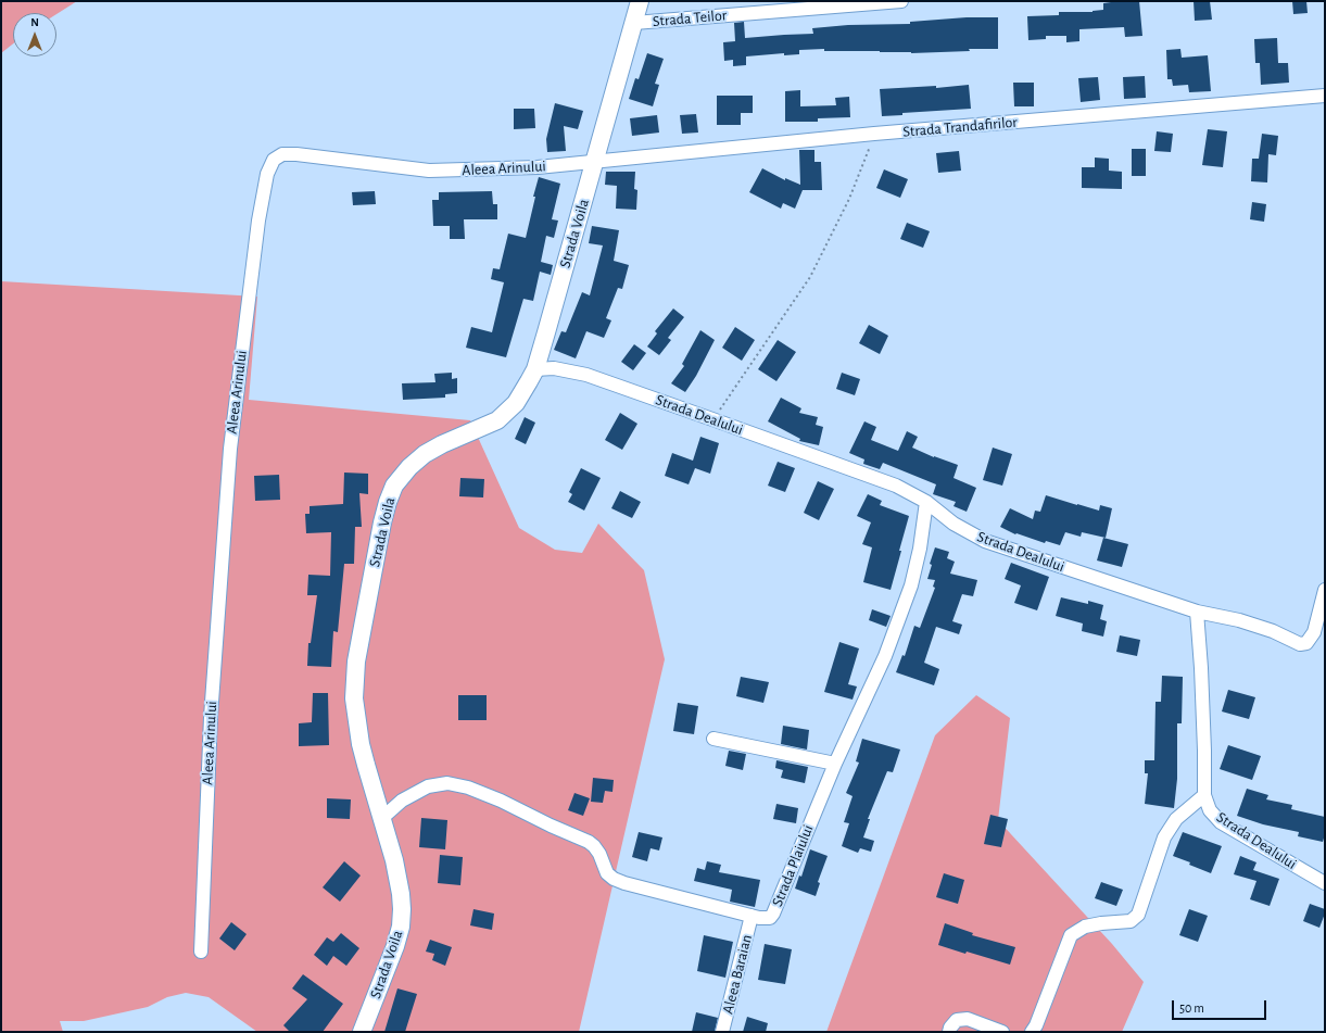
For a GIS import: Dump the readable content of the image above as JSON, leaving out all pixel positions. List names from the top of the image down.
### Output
{
  "streets": {
    "main road": ["Strada Voila"],
    "street": [
      "Strada Teilor",
      "Strada Trandafirilor",
      "Aleea Arinului",
      "Strada Dealului",
      "Strada Plaiului",
      "Aleea Baraian"
    ]
  },
  "crossings": [
    ["Strada Teilor", "Strada Voila"],
    ["Strada Trandafirilor", "Aleea Arinului"],
    ["Strada Trandafirilor", "Strada Voila"],
    ["Aleea Arinului", "Strada Voila"],
    ["Strada Voila", "Strada Dealului"],
    ["Strada Voila", "Strada Plaiului"],
    ["Strada Dealului", "Strada Plaiului"],
    ["Strada Plaiului", "Aleea Baraian"]
  ],
  "scale_bar": "50 m",
  "north": "top"
}
